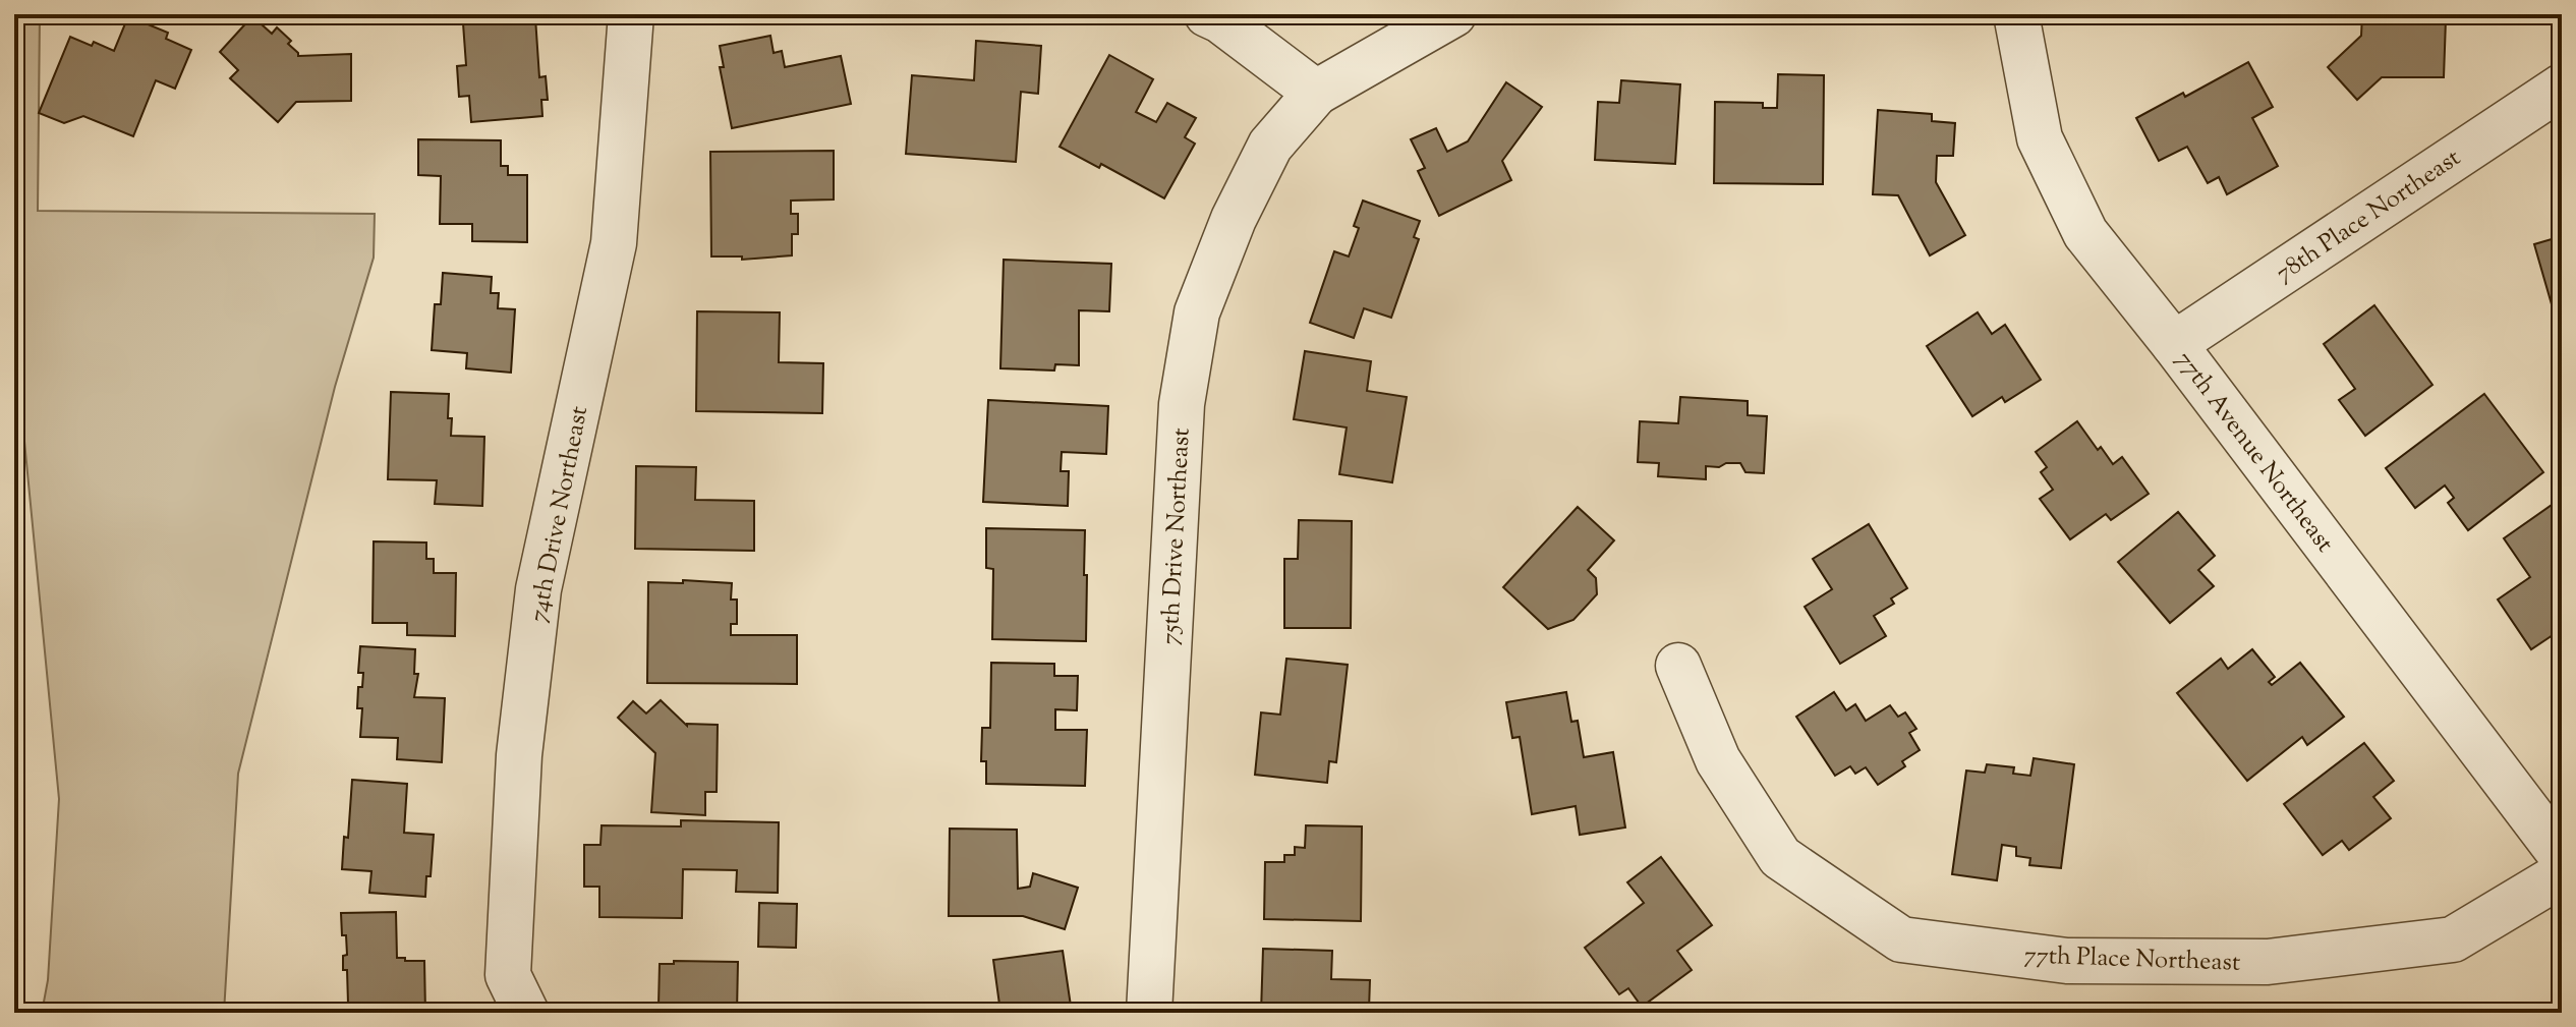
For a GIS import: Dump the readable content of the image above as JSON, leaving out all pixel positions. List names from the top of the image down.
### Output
{
  "streets": {
    "street": [
      "78th Place Northeast",
      "77th Avenue Northeast",
      "74th Drive Northeast",
      "75th Drive Northeast",
      "77th Place Northeast"
    ]
  },
  "crossings": [
    ["78th Place Northeast", "77th Avenue Northeast"]
  ]
}
